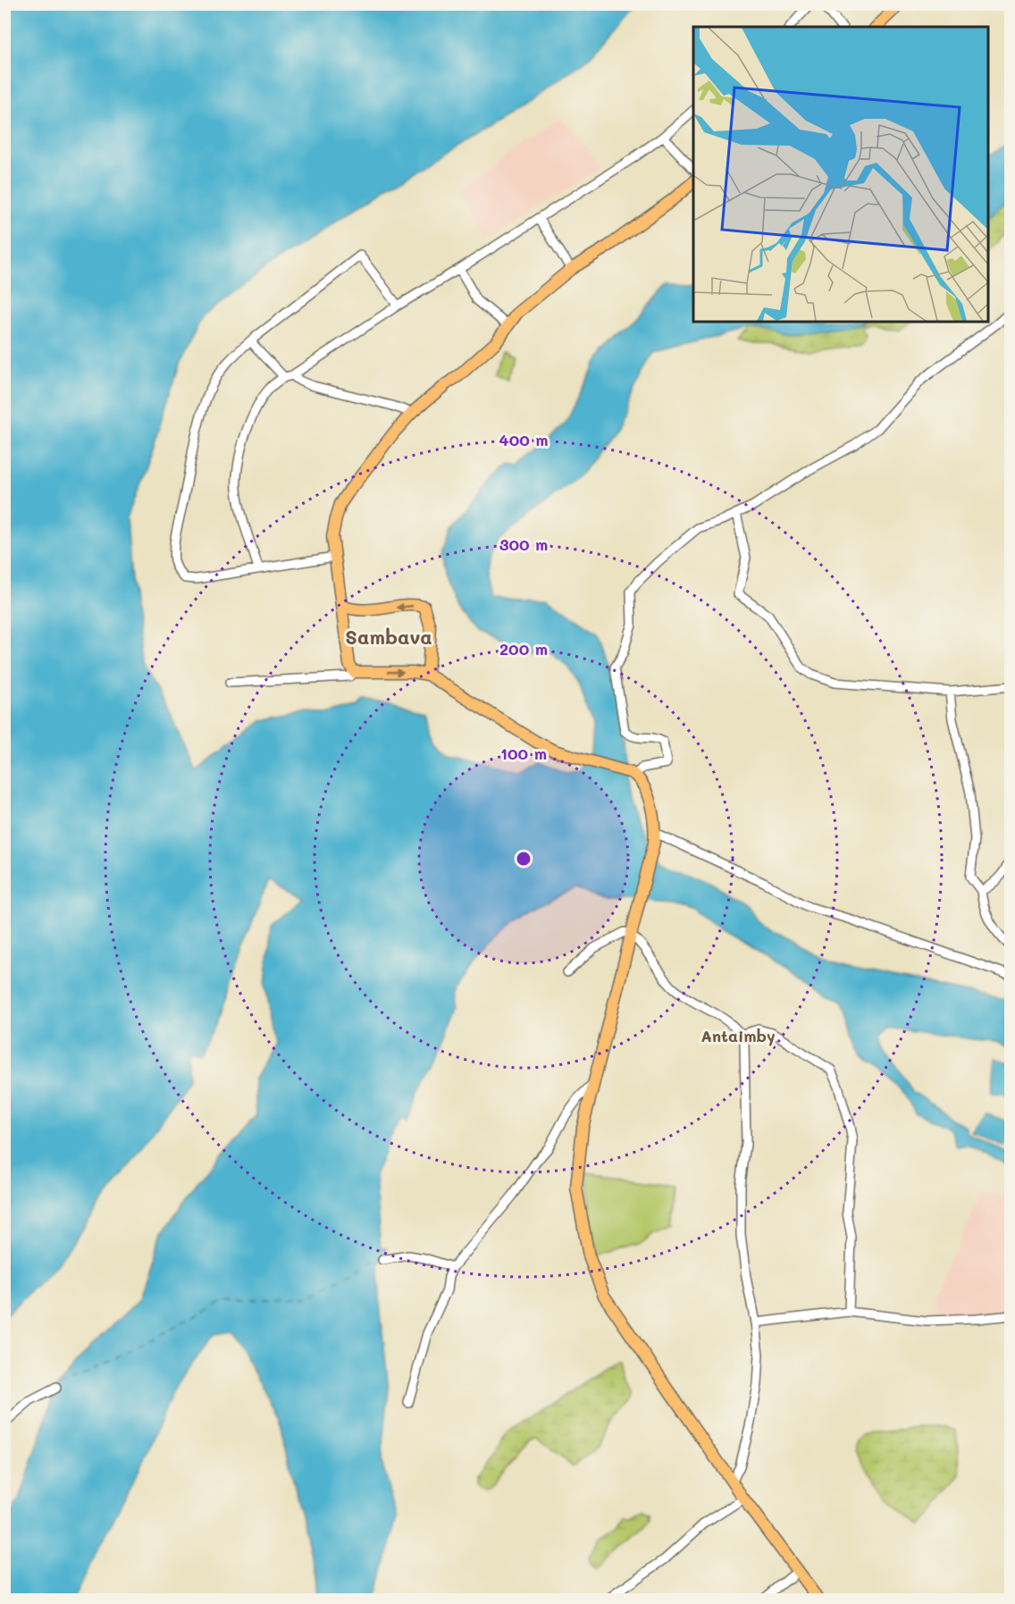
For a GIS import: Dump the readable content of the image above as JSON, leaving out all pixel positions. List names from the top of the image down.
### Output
{
  "districts": ["Sambava", "Antaimby"],
  "rings": [
    "400 m",
    "300 m",
    "200 m",
    "100 m"
  ]
}
